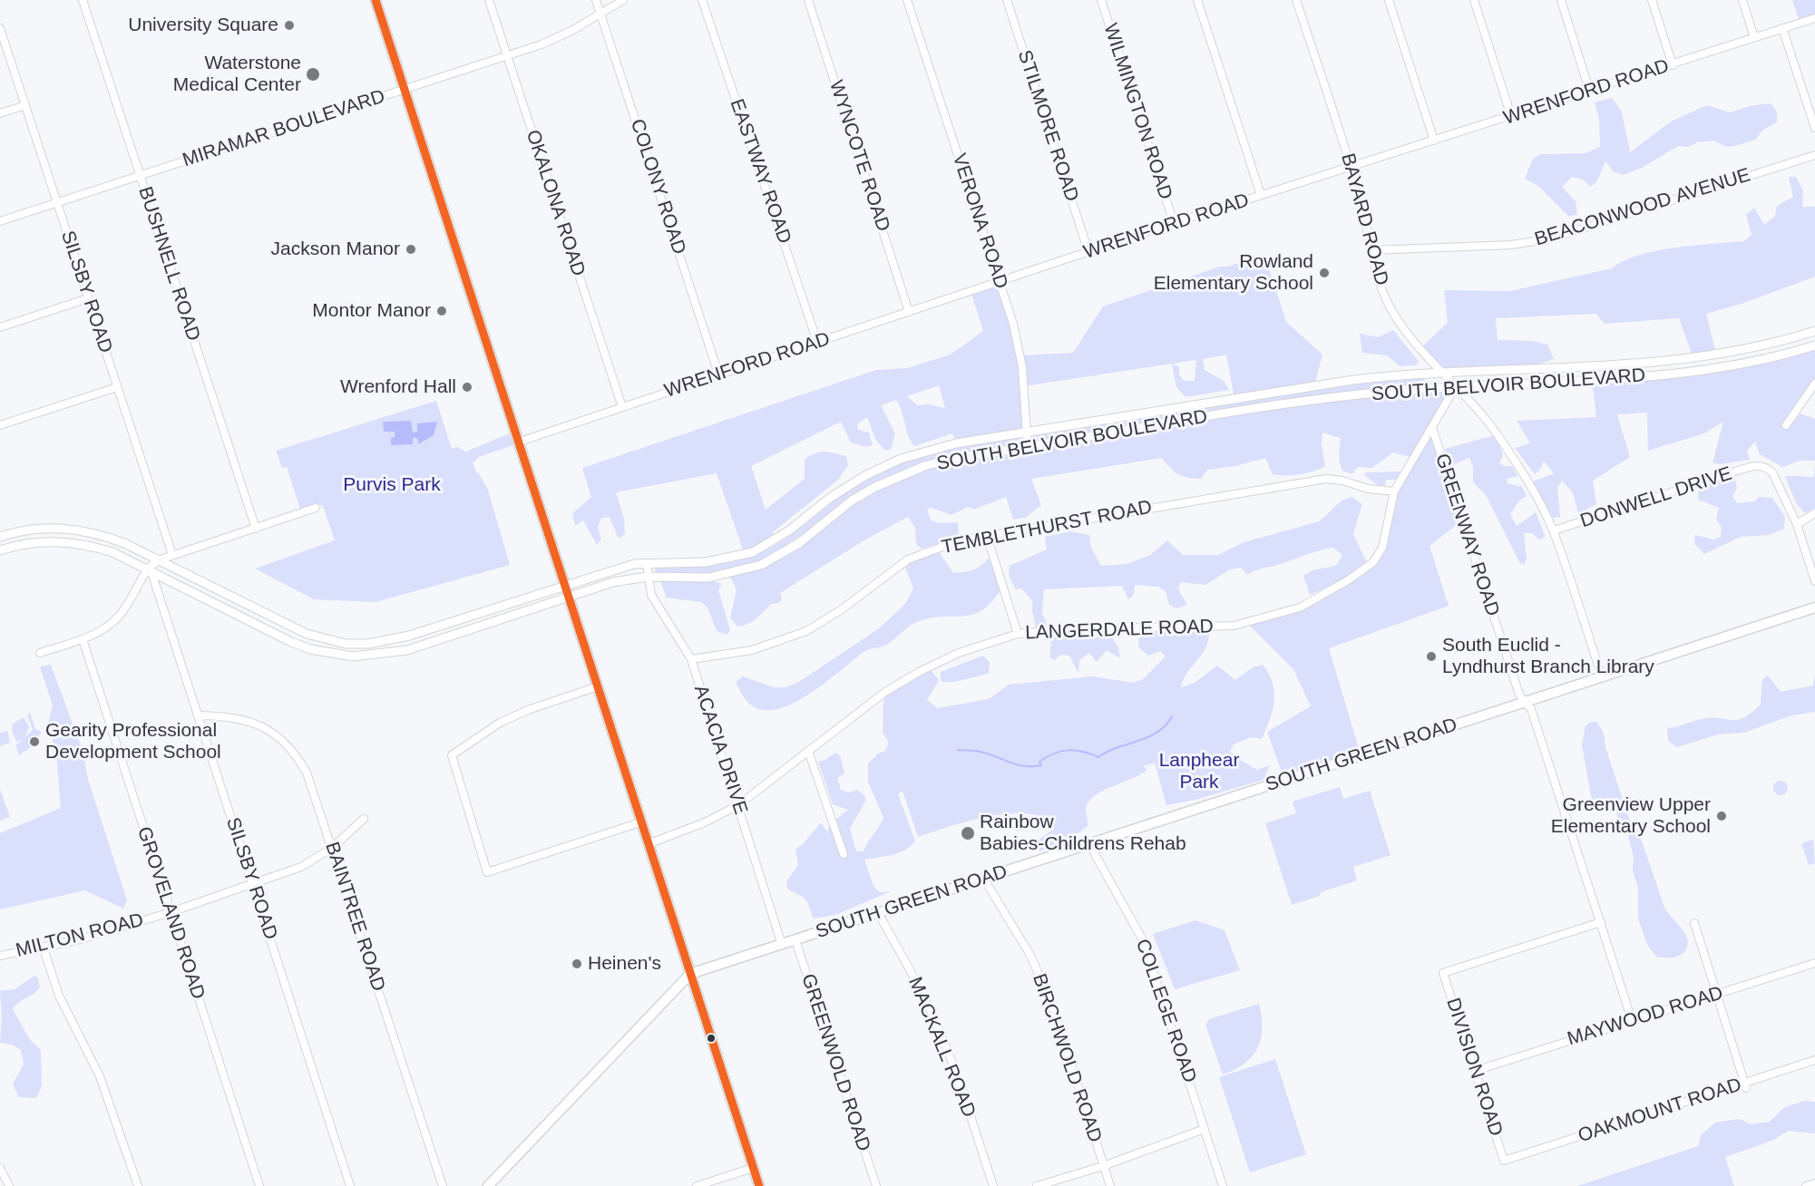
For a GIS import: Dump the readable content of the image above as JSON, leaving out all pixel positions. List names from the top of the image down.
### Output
{
  "streets": {
    "main road": ["SOUTH GREEN ROAD"],
    "street": [
      "WRENFORD ROAD",
      "WILMINGTON ROAD",
      "STILMORE ROAD",
      "MIRAMAR BOULEVARD",
      "WYNCOTE ROAD",
      "EASTWAY ROAD",
      "COLONY ROAD",
      "OKALONA ROAD",
      "BEACONWOOD AVENUE",
      "BAYARD ROAD",
      "VERONA ROAD",
      "BUSHNELL ROAD",
      "SILSBY ROAD",
      "SOUTH BELVOIR BOULEVARD",
      "DONWELL DRIVE",
      "TEMBLETHURST ROAD",
      "GREENWAY ROAD",
      "LANGERDALE ROAD",
      "ACACIA DRIVE",
      "GROVELAND ROAD",
      "BAINTREE ROAD",
      "MILTON ROAD",
      "COLLEGE ROAD",
      "MAYWOOD ROAD",
      "MACKALL ROAD",
      "BIRCHWOLD ROAD",
      "GREENWOLD ROAD",
      "DIVISION ROAD",
      "OAKMOUNT ROAD"
    ]
  },
  "crossings": [
    ["WRENFORD ROAD", "WILMINGTON ROAD"],
    ["WRENFORD ROAD", "STILMORE ROAD"],
    ["WRENFORD ROAD", "WYNCOTE ROAD"],
    ["WRENFORD ROAD", "EASTWAY ROAD"],
    ["WRENFORD ROAD", "COLONY ROAD"],
    ["WRENFORD ROAD", "OKALONA ROAD"],
    ["WRENFORD ROAD", "BAYARD ROAD"],
    ["WRENFORD ROAD", "VERONA ROAD"],
    ["MIRAMAR BOULEVARD", "COLONY ROAD"],
    ["MIRAMAR BOULEVARD", "OKALONA ROAD"],
    ["MIRAMAR BOULEVARD", "BUSHNELL ROAD"],
    ["MIRAMAR BOULEVARD", "SILSBY ROAD"],
    ["BEACONWOOD AVENUE", "BAYARD ROAD"],
    ["BAYARD ROAD", "SOUTH BELVOIR BOULEVARD"],
    ["BAYARD ROAD", "DONWELL DRIVE"],
    ["BAYARD ROAD", "LANGERDALE ROAD"],
    ["BAYARD ROAD", "SOUTH GREEN ROAD"],
    ["VERONA ROAD", "SOUTH BELVOIR BOULEVARD"],
    ["SILSBY ROAD", "SOUTH BELVOIR BOULEVARD"],
    ["SILSBY ROAD", "BAINTREE ROAD"],
    ["SILSBY ROAD", "MILTON ROAD"],
    ["SOUTH BELVOIR BOULEVARD", "LANGERDALE ROAD"],
    ["SOUTH BELVOIR BOULEVARD", "ACACIA DRIVE"],
    ["TEMBLETHURST ROAD", "LANGERDALE ROAD"],
    ["TEMBLETHURST ROAD", "ACACIA DRIVE"],
    ["GREENWAY ROAD", "LANGERDALE ROAD"],
    ["GREENWAY ROAD", "SOUTH GREEN ROAD"],
    ["GREENWAY ROAD", "MAYWOOD ROAD"],
    ["GREENWAY ROAD", "DIVISION ROAD"],
    ["LANGERDALE ROAD", "ACACIA DRIVE"],
    ["ACACIA DRIVE", "SOUTH GREEN ROAD"],
    ["SOUTH GREEN ROAD", "COLLEGE ROAD"],
    ["SOUTH GREEN ROAD", "MACKALL ROAD"],
    ["SOUTH GREEN ROAD", "BIRCHWOLD ROAD"],
    ["SOUTH GREEN ROAD", "GREENWOLD ROAD"],
    ["GROVELAND ROAD", "MILTON ROAD"],
    ["BAINTREE ROAD", "MILTON ROAD"],
    ["MAYWOOD ROAD", "DIVISION ROAD"],
    ["DIVISION ROAD", "OAKMOUNT ROAD"]
  ],
  "parks": ["Purvis Park", "Lanphear Park"],
  "places": [
    "University Square",
    "Waterstone Medical Center",
    "Jackson Manor",
    "Rowland Elementary School",
    "Montor Manor",
    "Wrenford Hall",
    "South Euclid - Lyndhurst Branch Library",
    "Gearity Professional Development School",
    "Greenview Upper Elementary School",
    "Rainbow Babies-Childrens Rehab",
    "Heinen's"
  ]
}
